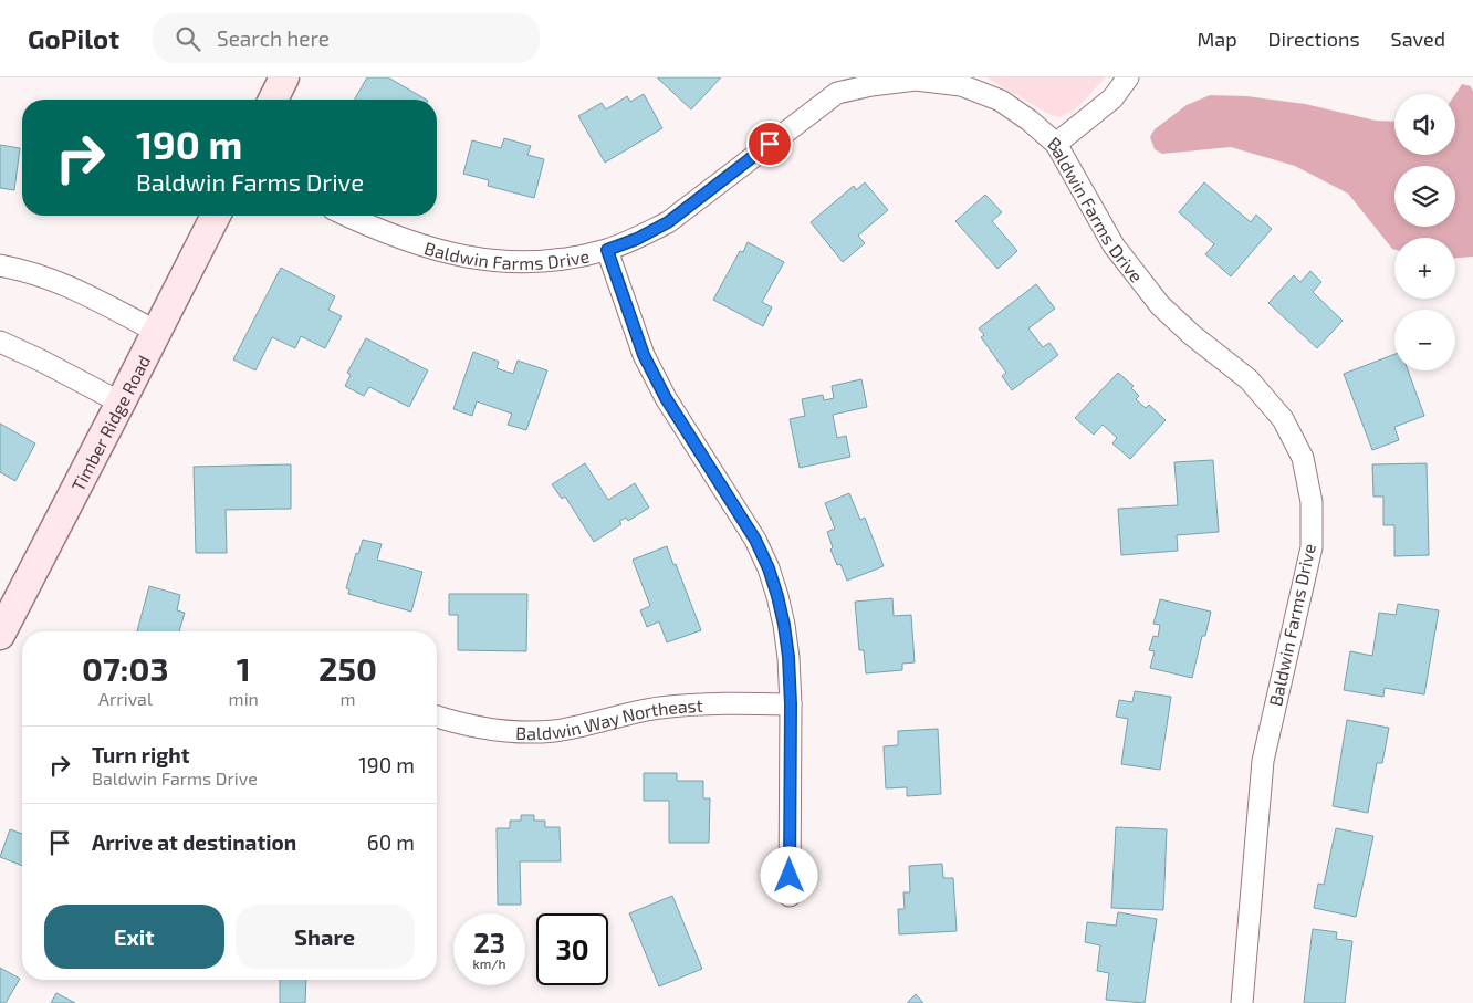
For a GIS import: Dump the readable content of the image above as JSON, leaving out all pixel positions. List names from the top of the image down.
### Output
{
  "streets": {
    "street": ["Baldwin Farms Drive", "Timber Ridge Road", "Baldwin Way Northeast"]
  },
  "page": {
    "header": "GoPilot",
    "search": "Search here",
    "nav": ["Map", "Directions", "Saved"],
    "map_buttons": ["+", "−"],
    "turn": ["190 m", "Baldwin Farms Drive"],
    "eta": [
      "07:03",
      "Arrival",
      "1",
      "min",
      "250",
      "m"
    ],
    "list": [
      {
        "name": "Turn right",
        "note": "Baldwin Farms Drive",
        "value": "190 m"
      },
      {
        "name": "Arrive at destination",
        "value": "60 m"
      }
    ],
    "buttons": ["Exit", "Share"],
    "speed": "23 km/h",
    "limit": "30"
  }
}
